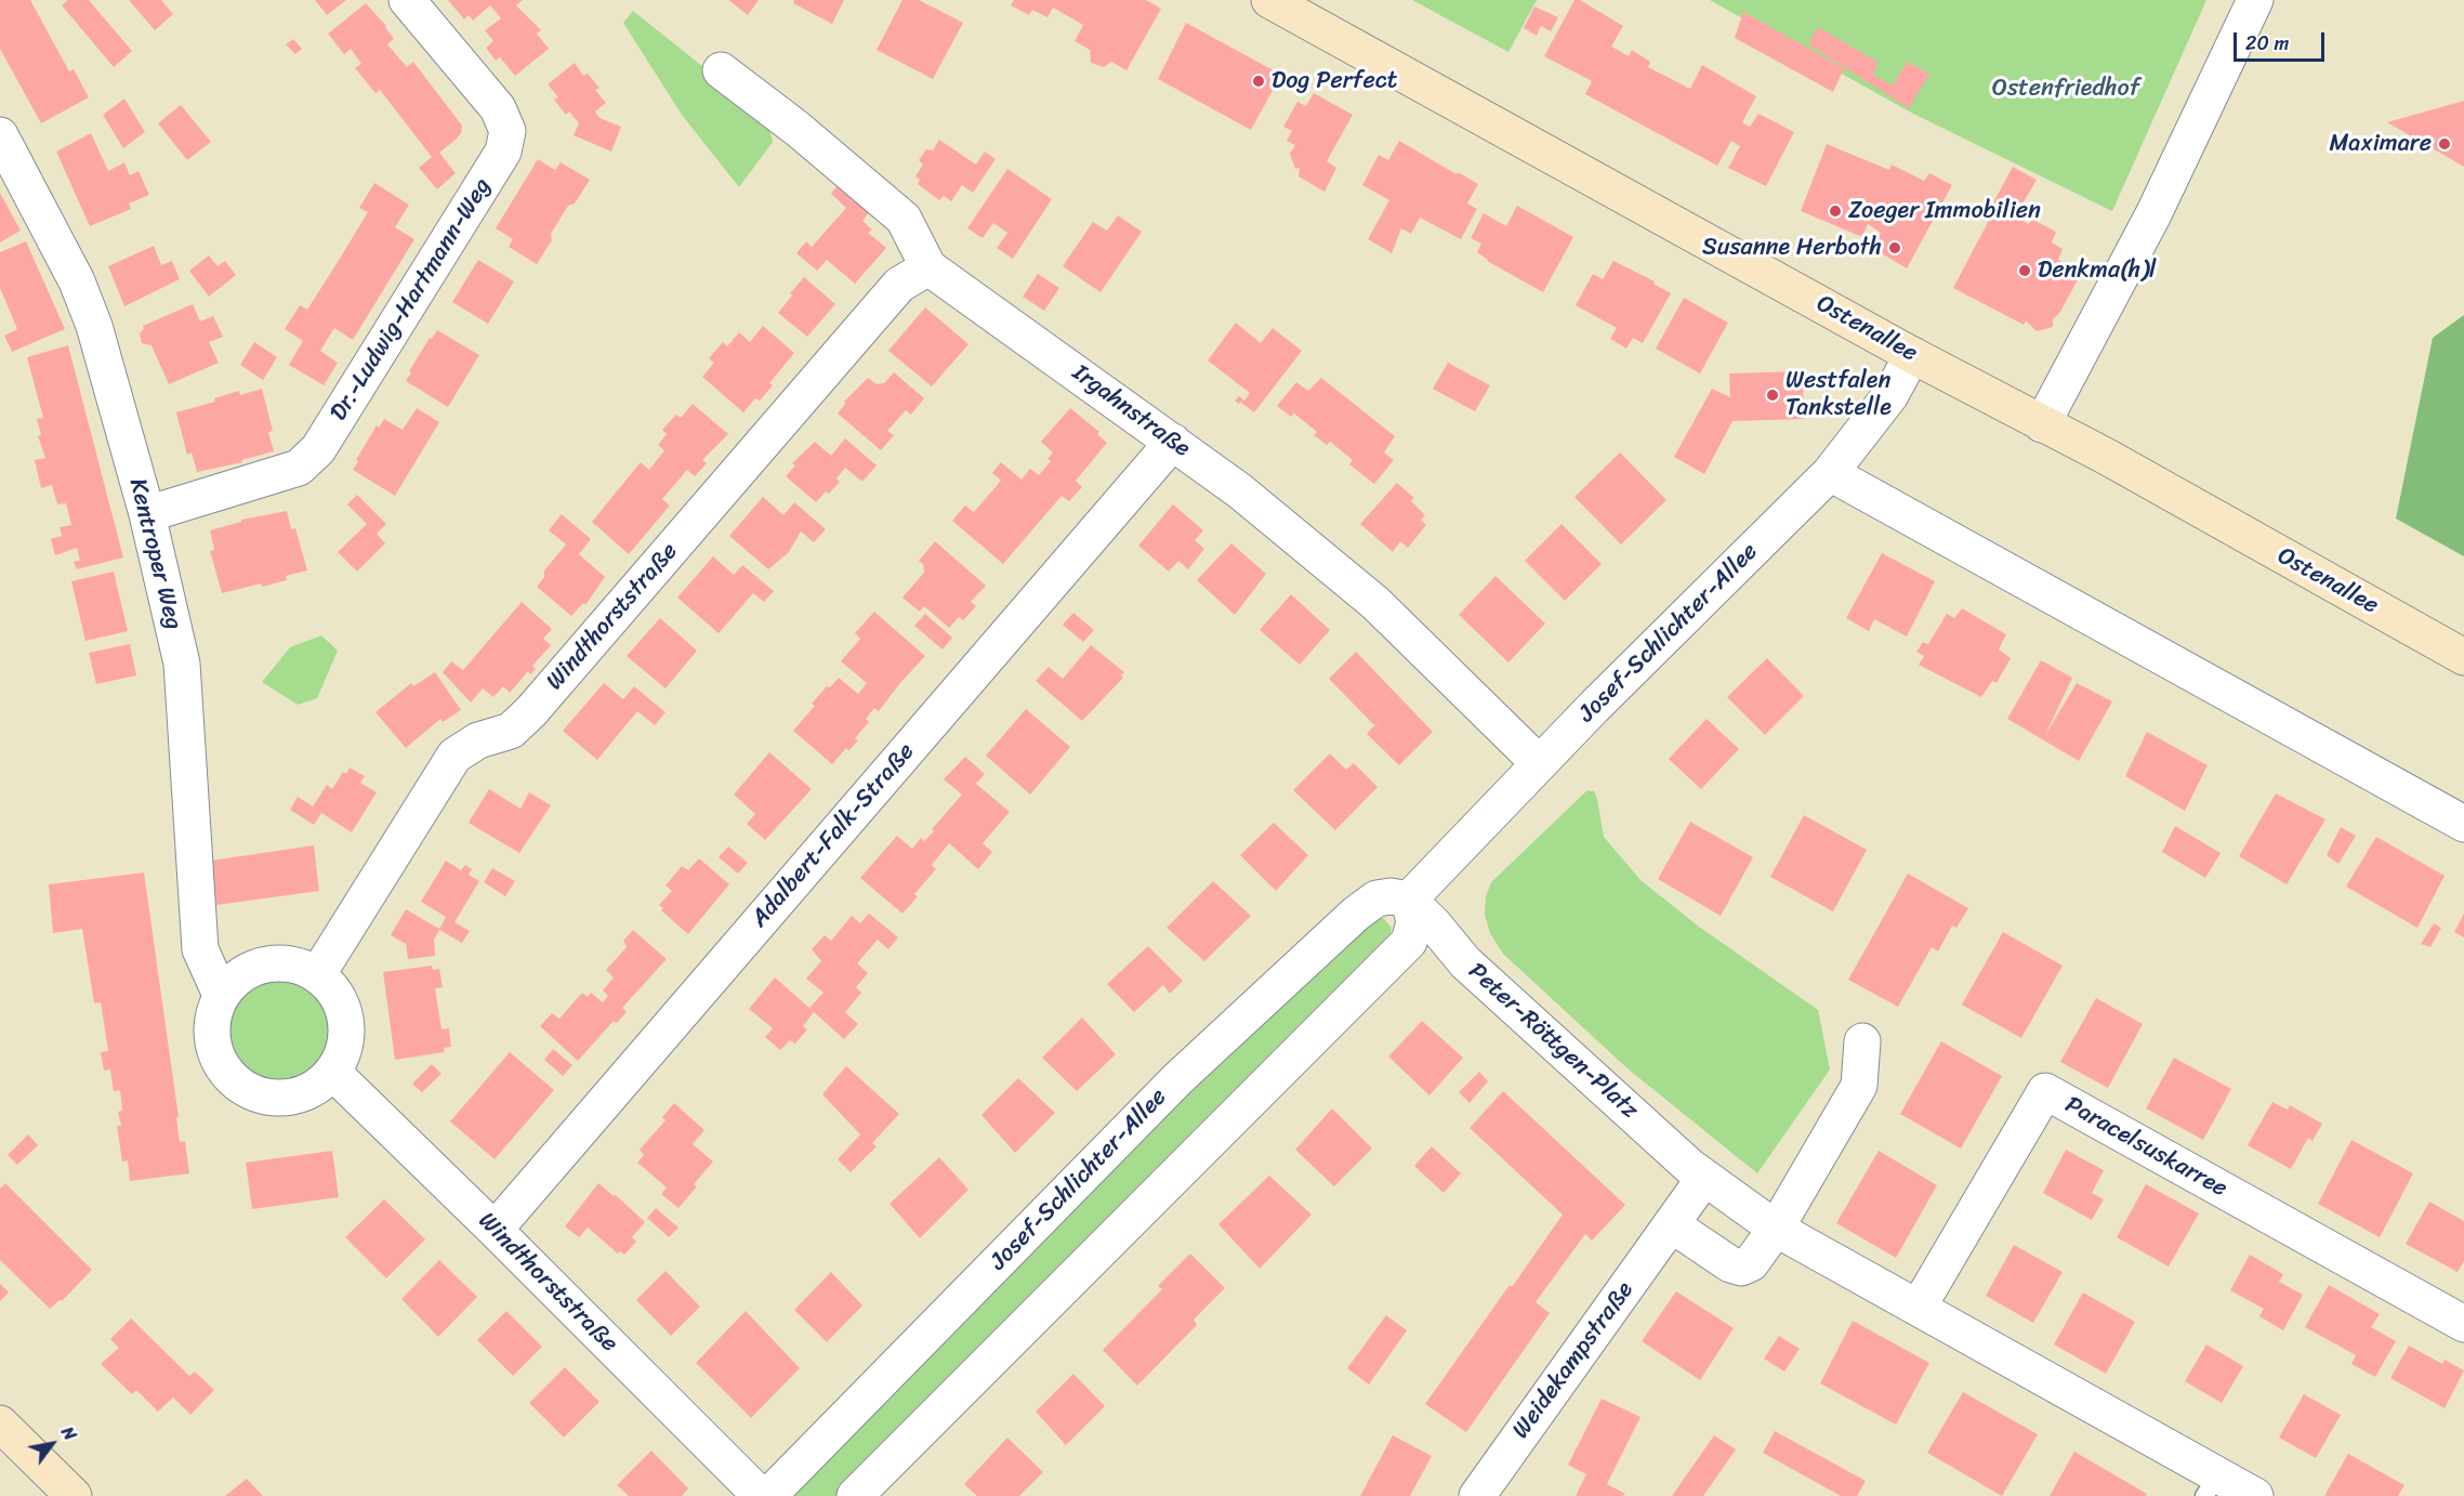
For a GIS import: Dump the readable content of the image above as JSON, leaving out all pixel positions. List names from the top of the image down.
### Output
{
  "streets": {
    "main road": ["Ostenallee"],
    "street": [
      "Dr.-Ludwig-Hartmann-Weg",
      "Irgahnstraße",
      "Kentroper Weg",
      "Windthorststraße",
      "Josef-Schlichter-Allee",
      "Adalbert-Falk-Straße",
      "Peter-Röttgen-Platz",
      "Paracelsuskarree",
      "Weidekampstraße"
    ]
  },
  "crossings": [
    ["Dr.-Ludwig-Hartmann-Weg", "Kentroper Weg"],
    ["Ostenallee", "Josef-Schlichter-Allee"],
    ["Irgahnstraße", "Windthorststraße"],
    ["Irgahnstraße", "Josef-Schlichter-Allee"],
    ["Irgahnstraße", "Adalbert-Falk-Straße"],
    ["Kentroper Weg", "Windthorststraße"],
    ["Windthorststraße", "Adalbert-Falk-Straße"],
    ["Josef-Schlichter-Allee", "Peter-Röttgen-Platz"]
  ],
  "parks": ["Ostenfriedhof"],
  "places": [
    "Dog Perfect",
    "Maximare",
    "Zoeger Immobilien",
    "Susanne Herboth",
    "Denkma(h)l",
    "Westfalen Tankstelle"
  ],
  "scale_bar": "20 m",
  "north": "top right"
}
